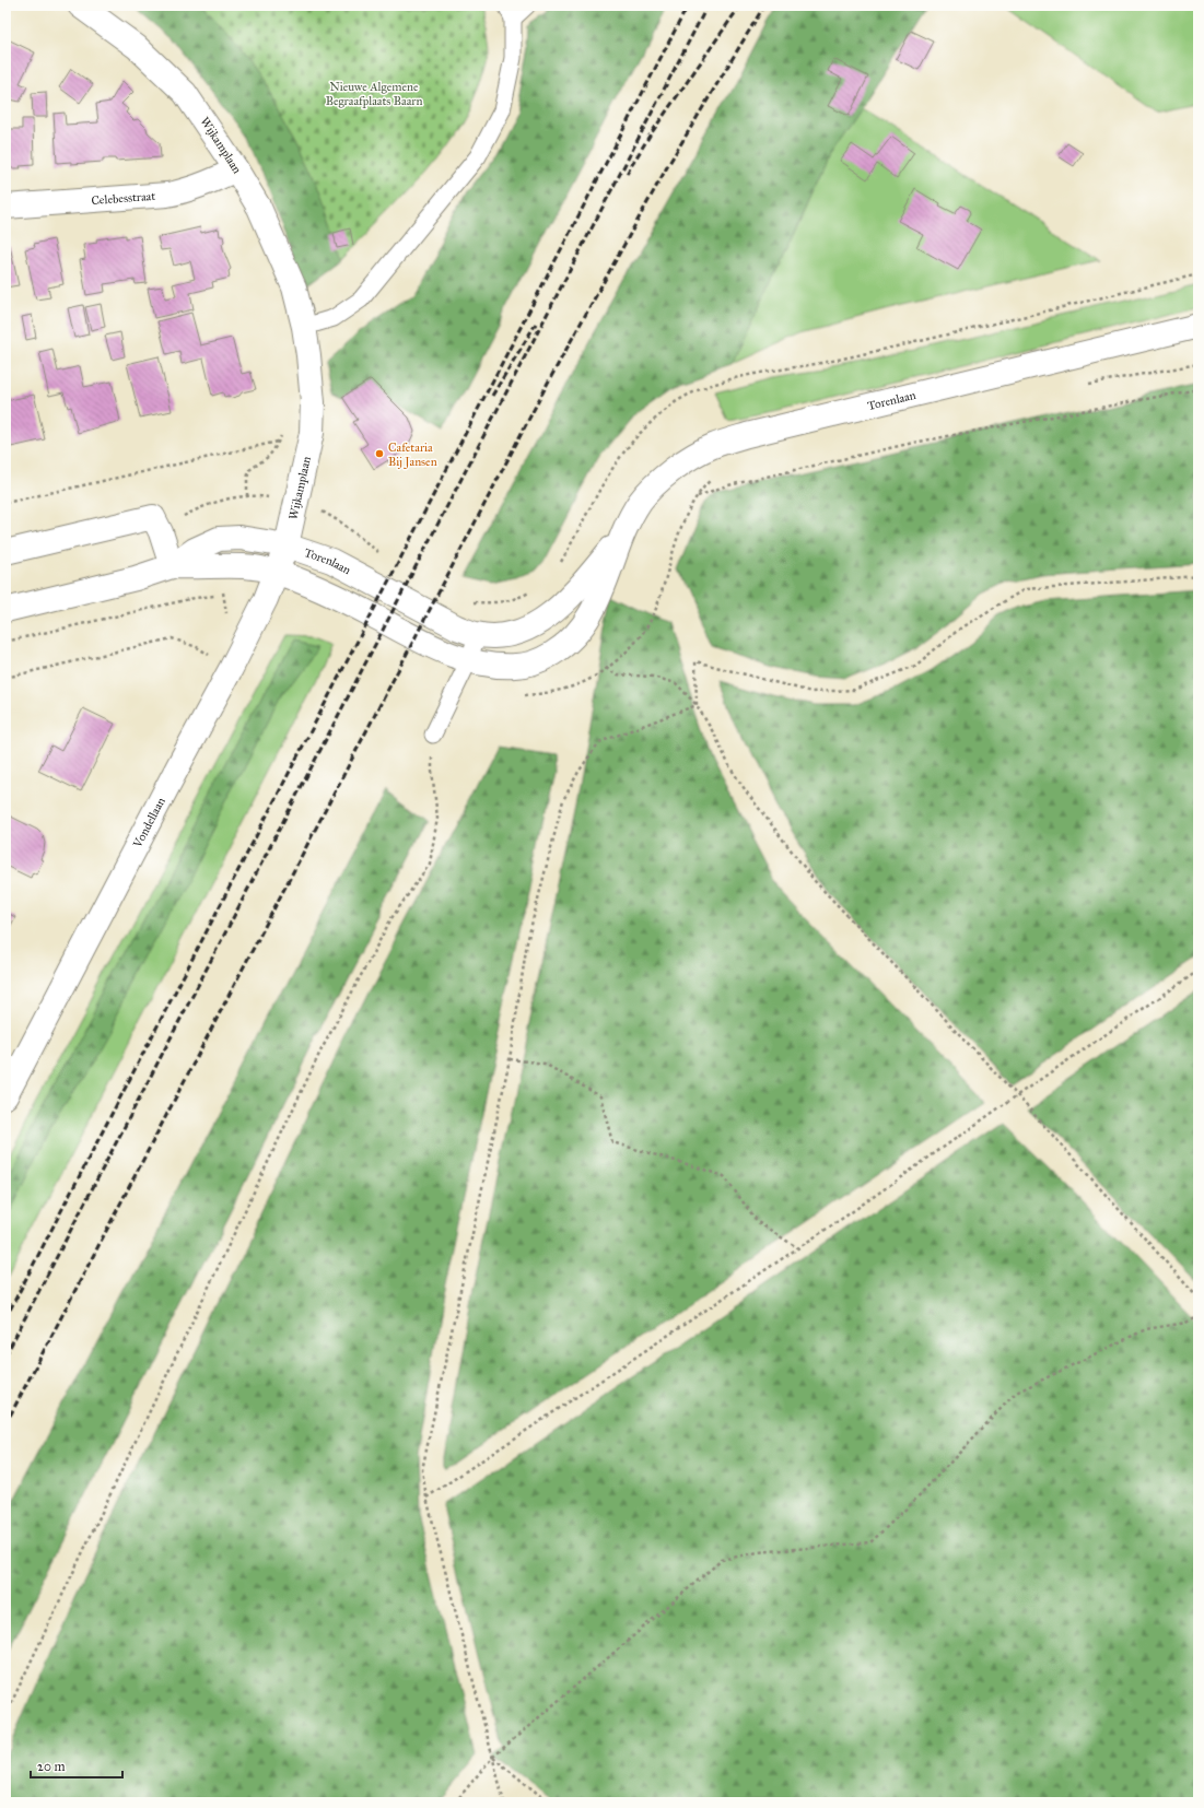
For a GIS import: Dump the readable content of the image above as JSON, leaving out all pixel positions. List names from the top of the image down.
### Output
{
  "streets": {
    "main road": [
      "Wijkamplaan",
      "Celebesstraat",
      "Torenlaan",
      "Vondellaan"
    ]
  },
  "crossings": [
    ["Wijkamplaan", "Celebesstraat"],
    ["Wijkamplaan", "Torenlaan"],
    ["Wijkamplaan", "Vondellaan"],
    ["Torenlaan", "Vondellaan"]
  ],
  "parks": ["Nieuwe Algemene Begraafplaats Baarn"],
  "places": ["Cafetaria Bij Jansen"],
  "scale_bar": "20 m"
}
